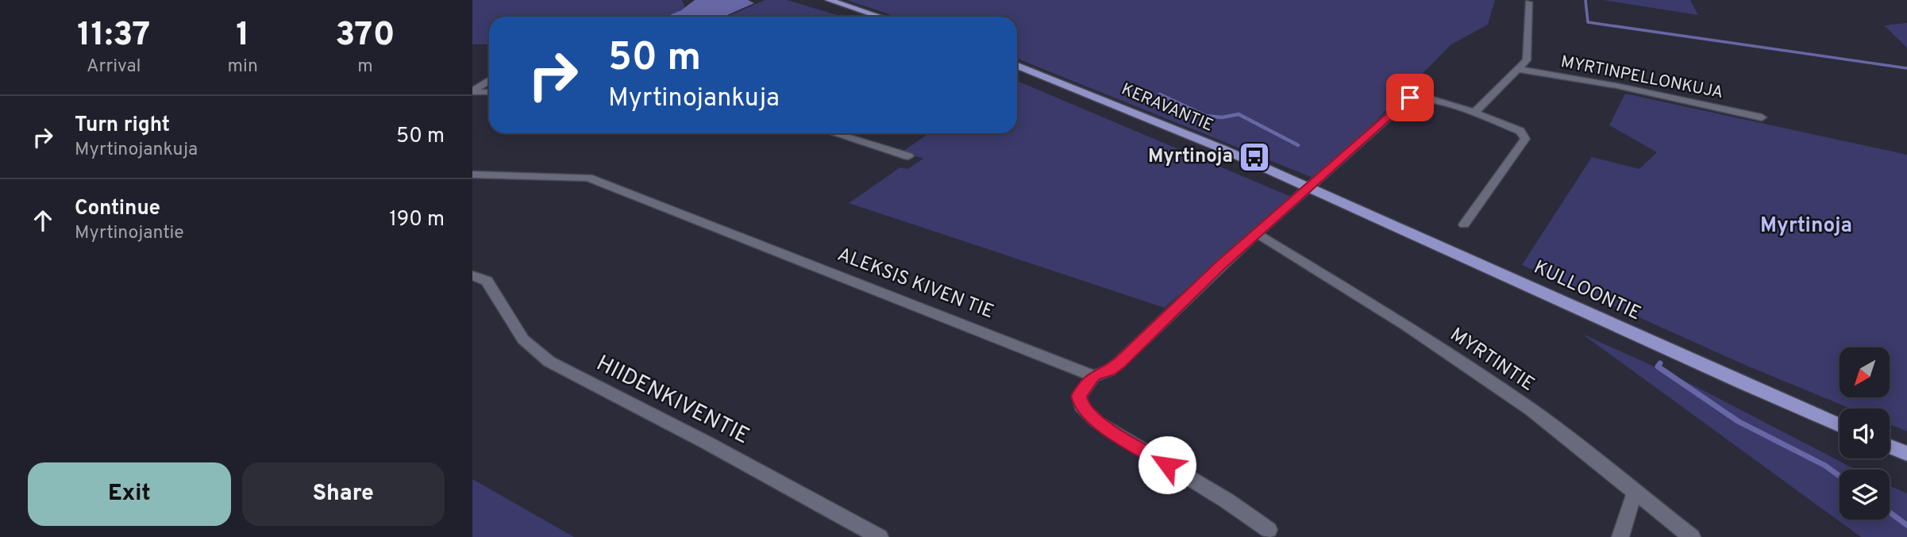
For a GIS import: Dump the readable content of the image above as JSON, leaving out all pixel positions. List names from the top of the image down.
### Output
{
  "streets": {
    "main road": ["KERAVANTIE", "KULLOONTIE"],
    "street": [
      "MYRTINPELLONKUJA",
      "ALEKSIS KIVEN TIE",
      "MYRTINTIE",
      "HIIDENKIVENTIE"
    ]
  },
  "crossings": [
    ["KERAVANTIE", "KULLOONTIE"]
  ],
  "districts": ["Myrtinoja"],
  "places": {
    "bus stop": ["Myrtinoja"]
  },
  "north": "bottom left",
  "page": {
    "eta": [
      "11:37",
      "Arrival",
      "1",
      "min",
      "370",
      "m"
    ],
    "turn": ["50 m", "Myrtinojankuja"],
    "list": [
      {
        "name": "Turn right",
        "note": "Myrtinojankuja",
        "value": "50 m"
      },
      {
        "name": "Continue",
        "note": "Myrtinojantie",
        "value": "190 m"
      }
    ],
    "buttons": ["Exit", "Share"]
  }
}
